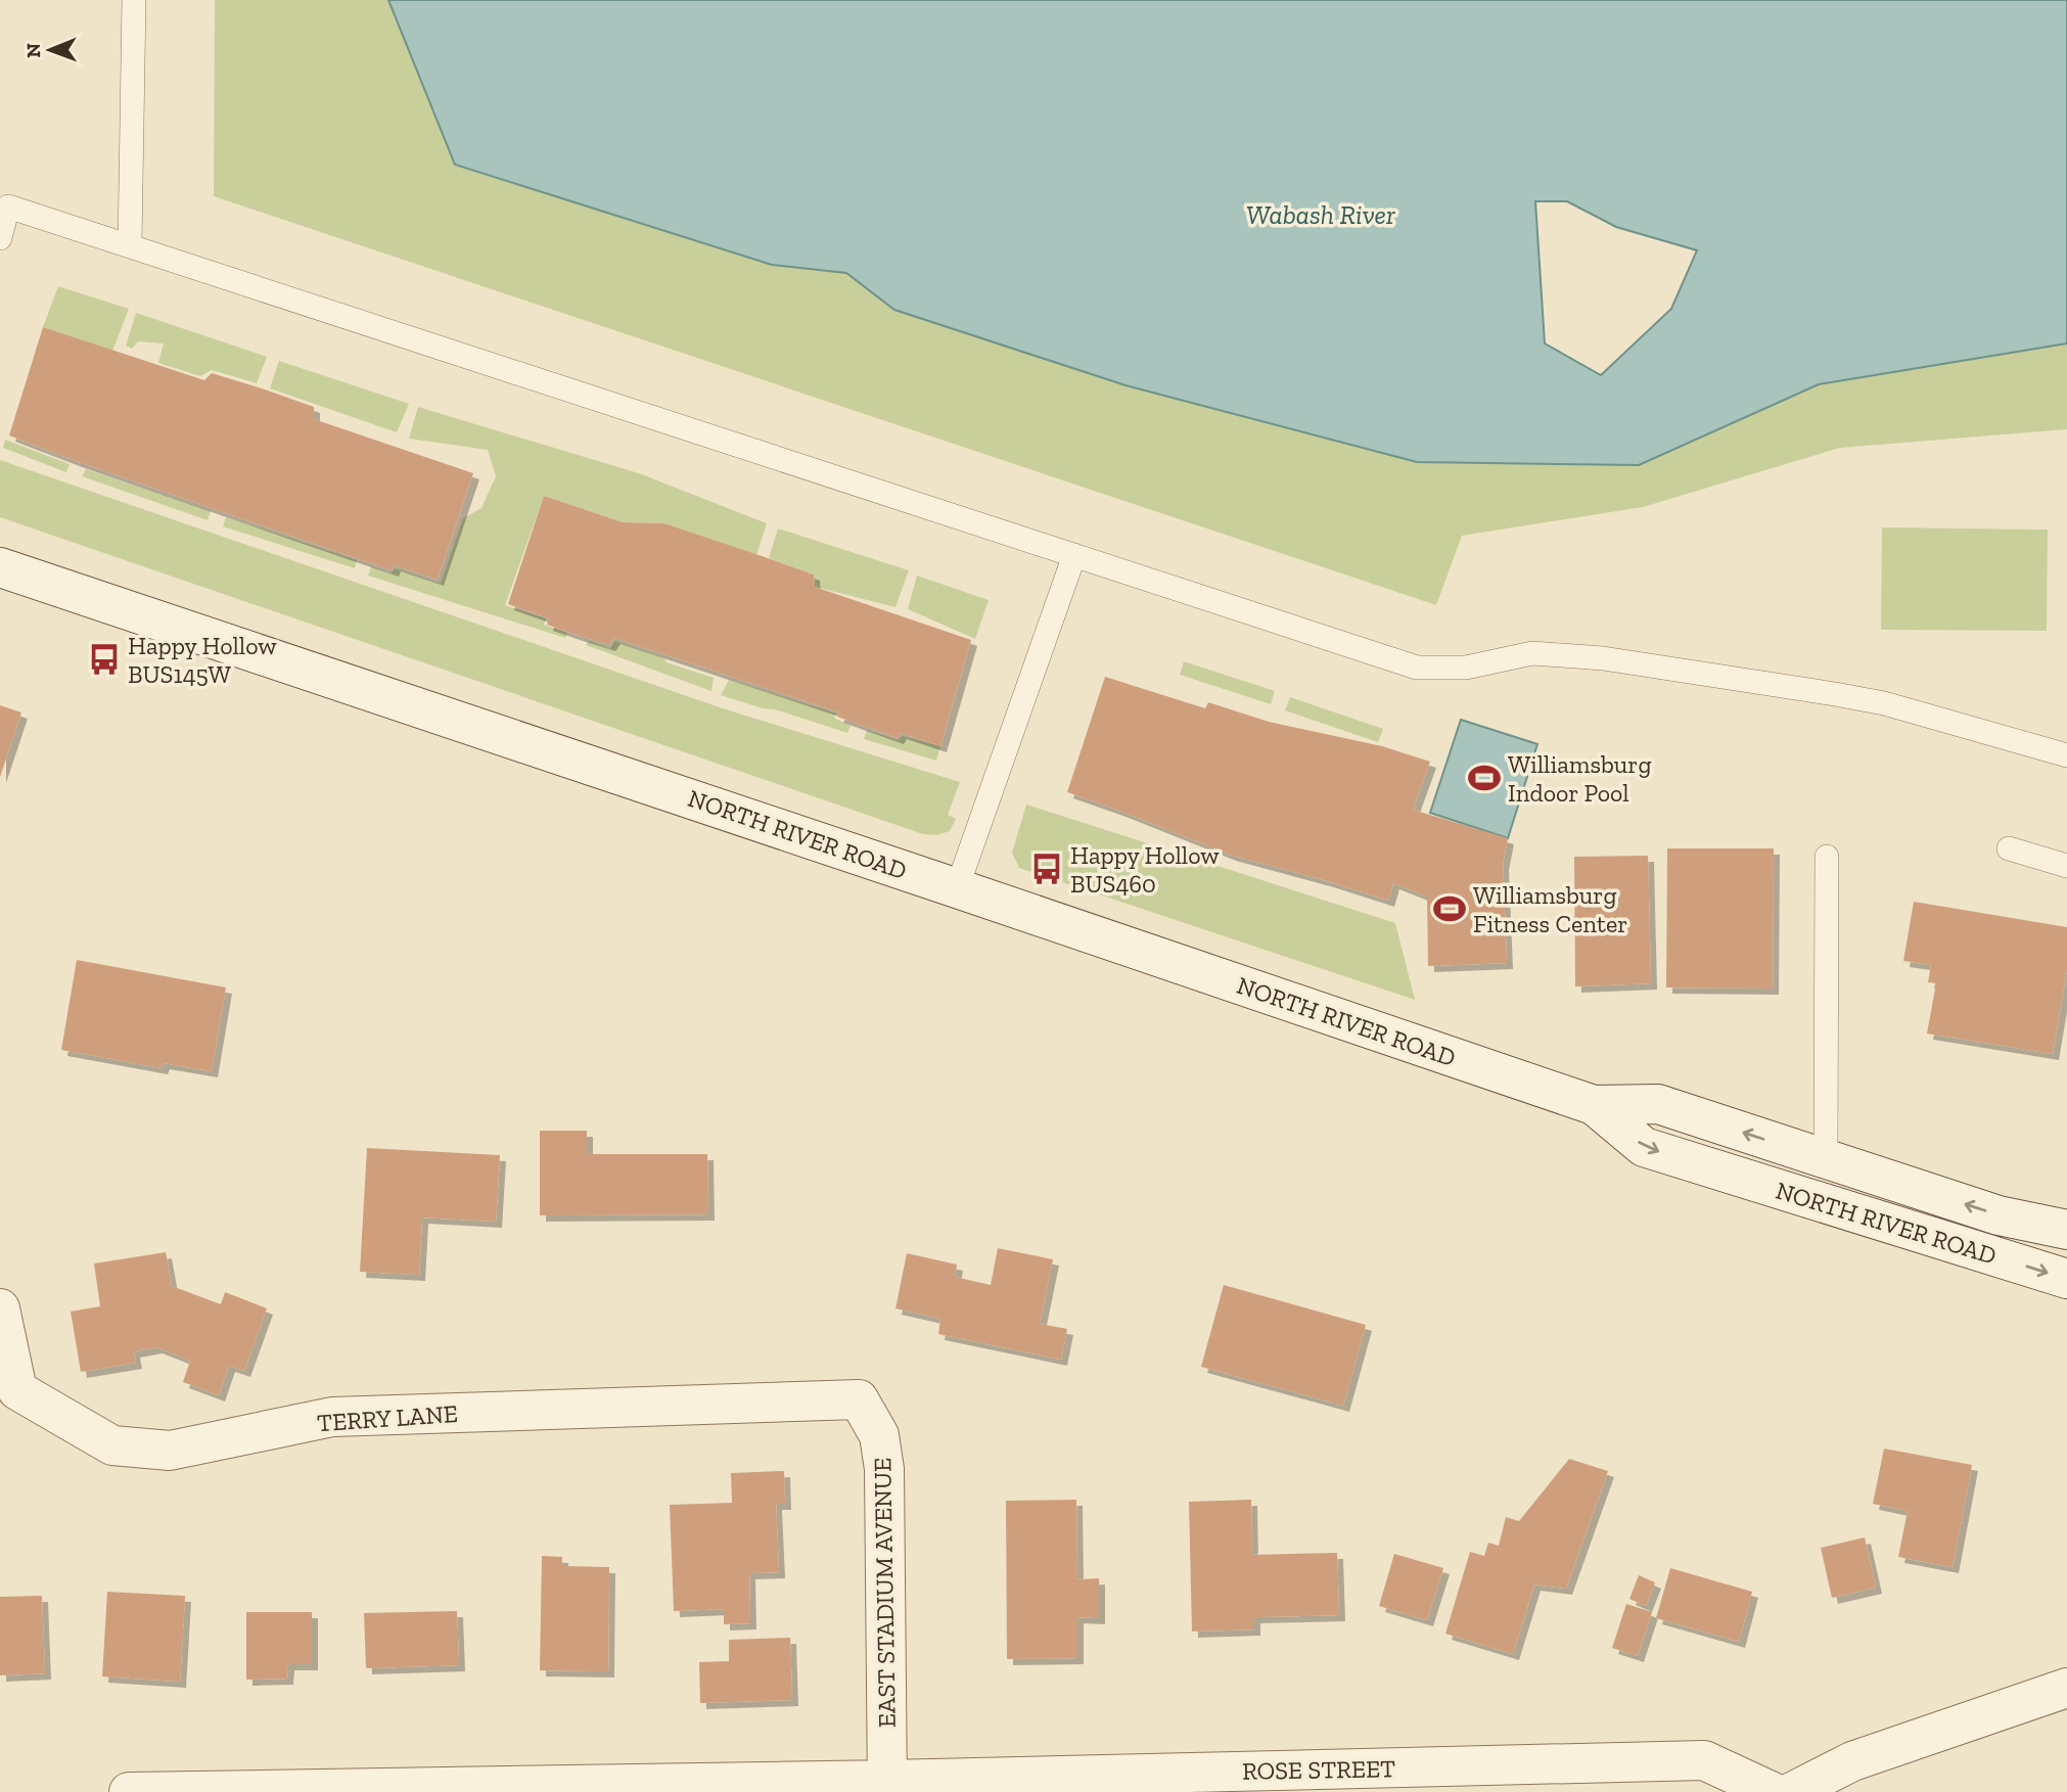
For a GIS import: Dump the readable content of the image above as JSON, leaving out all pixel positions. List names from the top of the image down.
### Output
{
  "streets": {
    "street": [
      "NORTH RIVER ROAD",
      "TERRY LANE",
      "EAST STADIUM AVENUE",
      "ROSE STREET"
    ]
  },
  "crossings": [
    ["TERRY LANE", "EAST STADIUM AVENUE"],
    ["EAST STADIUM AVENUE", "ROSE STREET"]
  ],
  "water": ["Wabash River"],
  "places": {
    "bus stop": ["Happy Hollow BUS145W", "Happy Hollow BUS460"],
    "sports": ["Williamsburg Indoor Pool", "Williamsburg Fitness Center"]
  },
  "north": "left"
}
